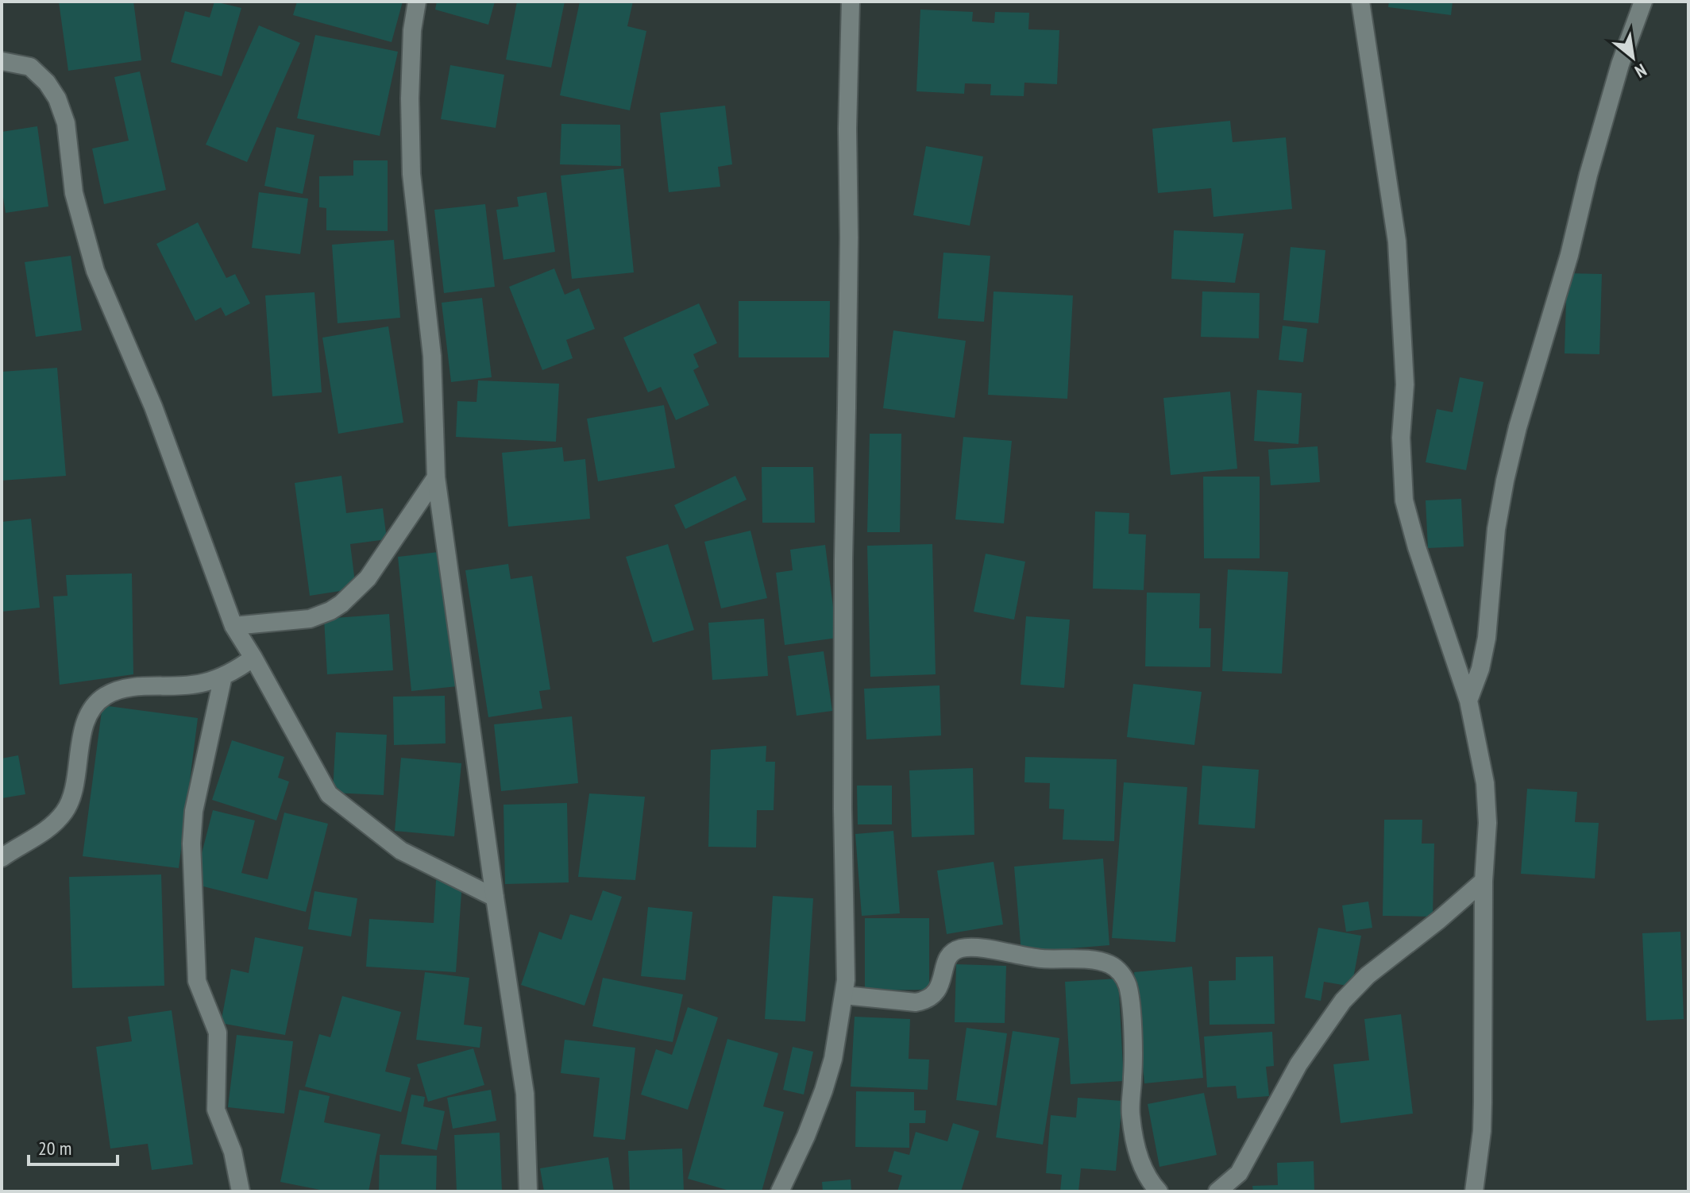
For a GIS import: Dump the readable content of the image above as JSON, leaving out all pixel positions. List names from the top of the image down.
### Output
{
  "scale_bar": "20 m",
  "north": "bottom right"
}
